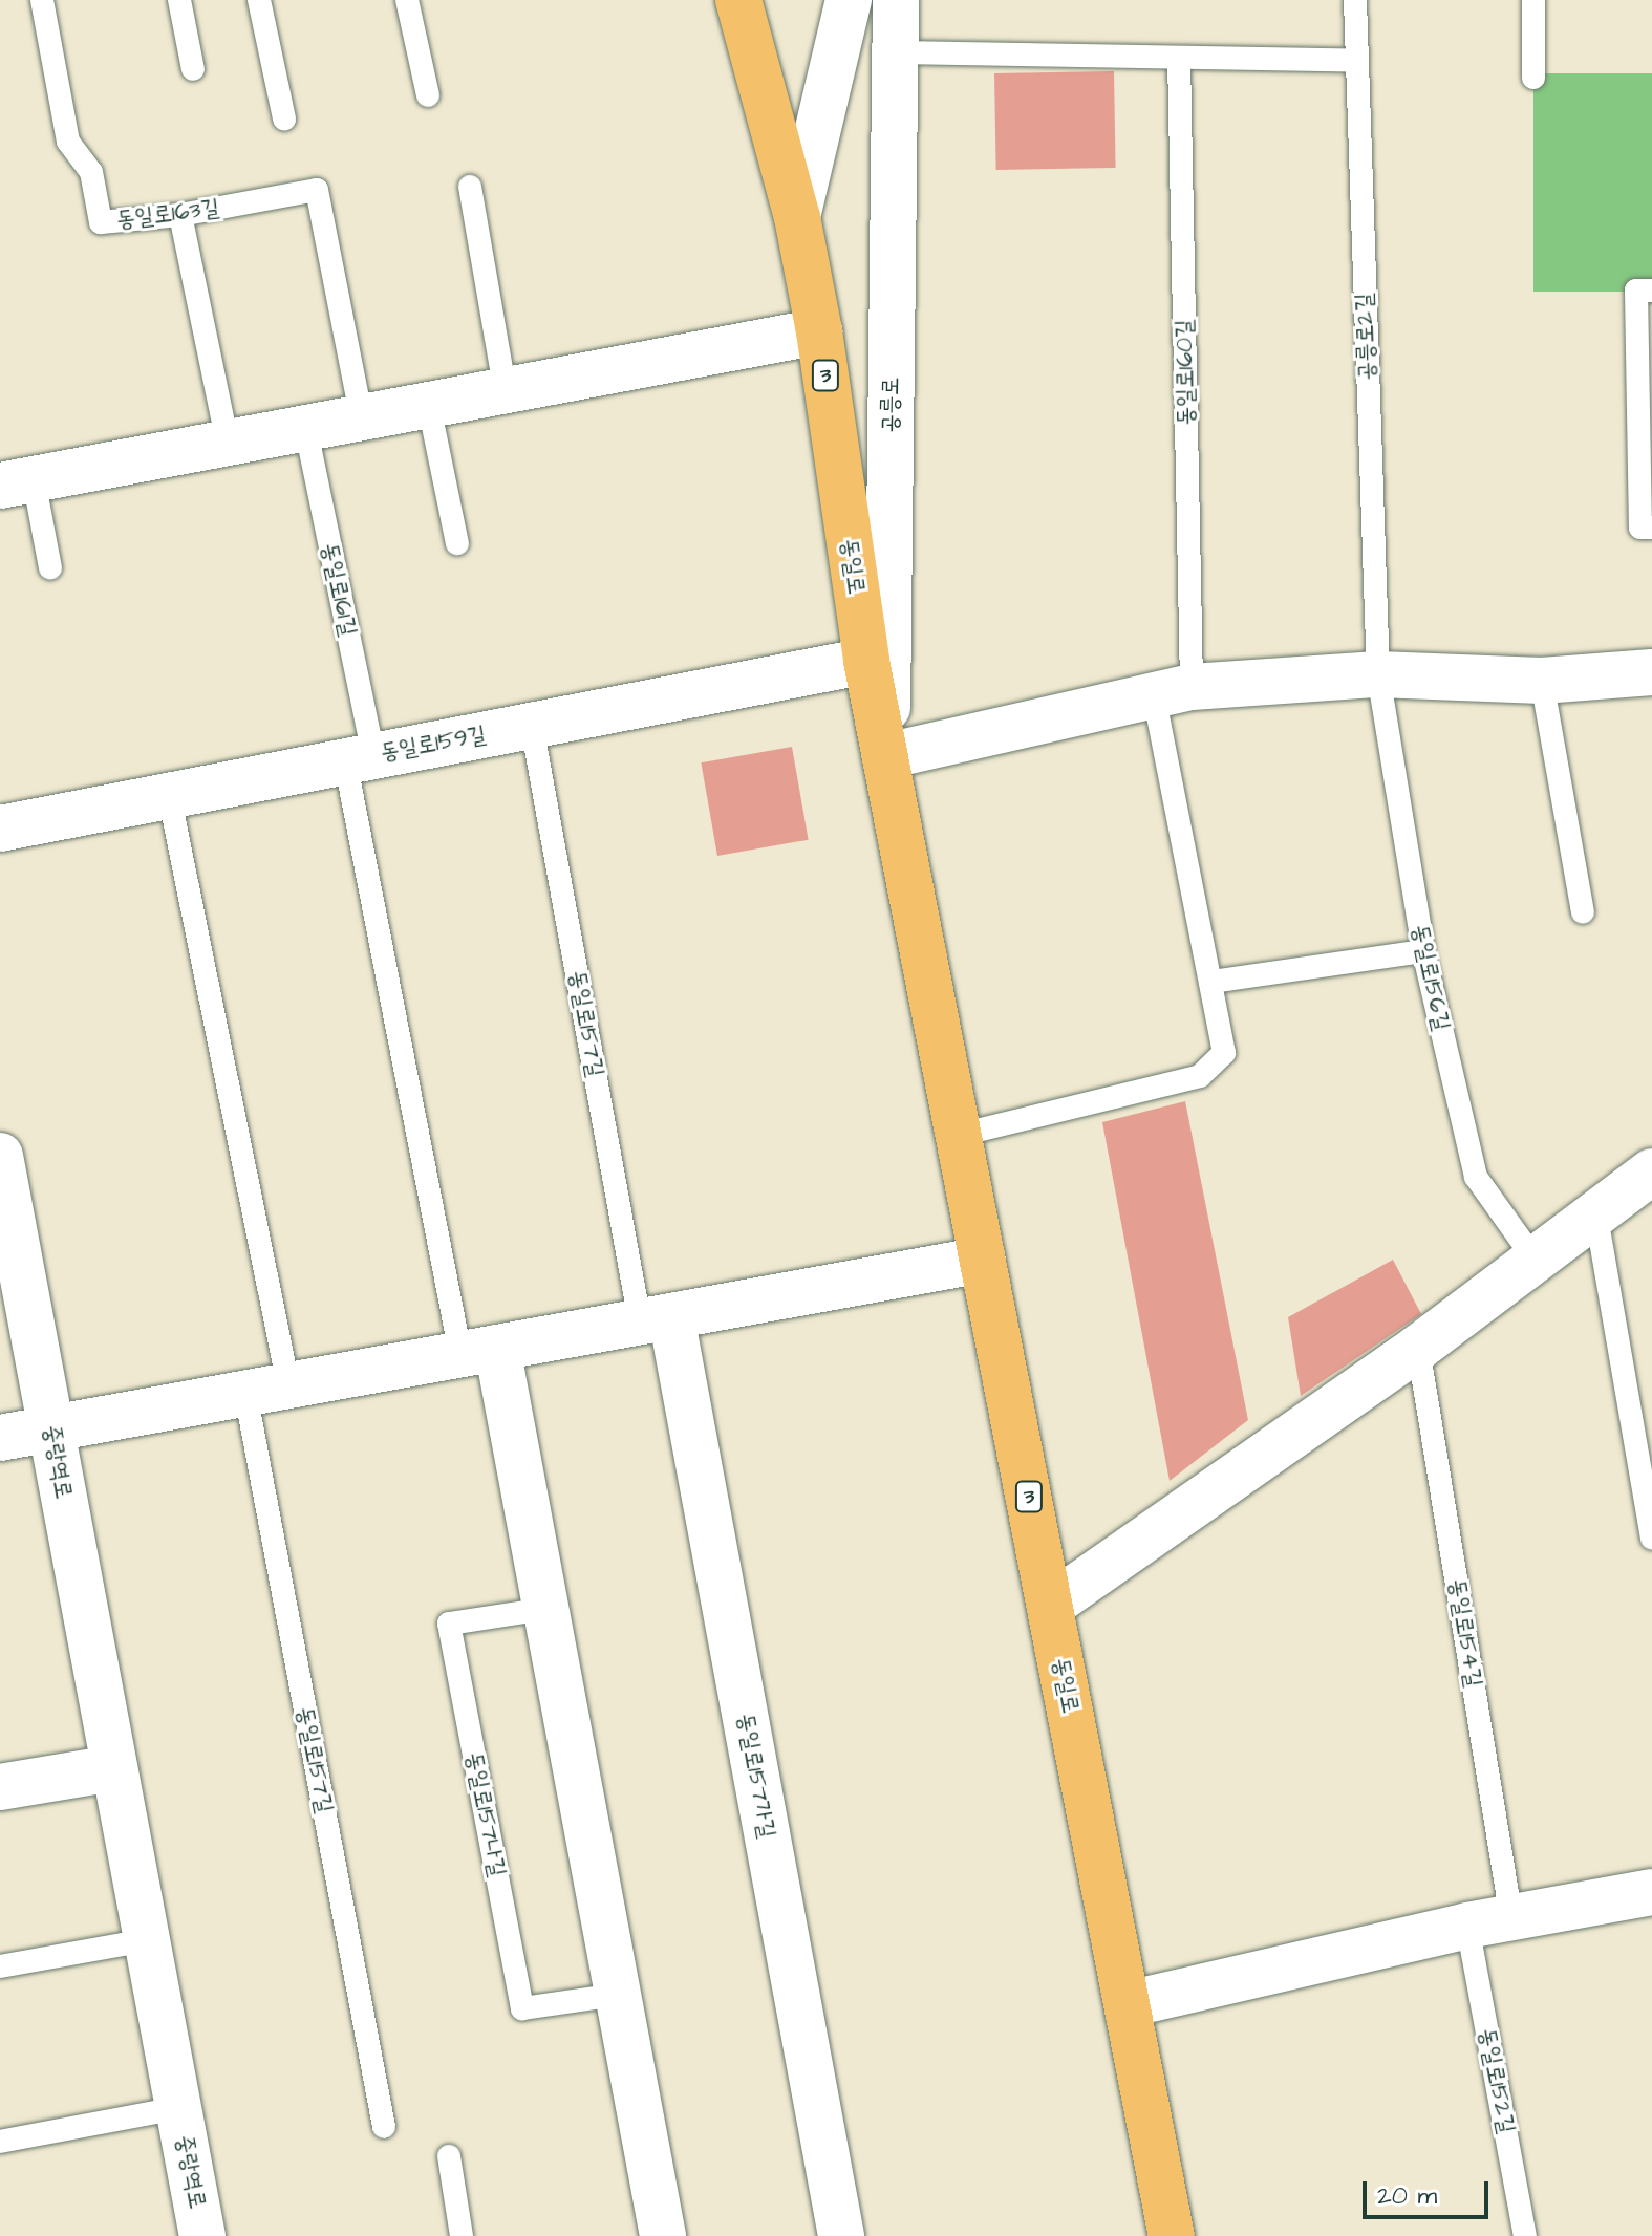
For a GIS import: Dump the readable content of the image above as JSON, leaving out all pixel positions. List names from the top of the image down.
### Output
{
  "streets": {
    "main road": ["3", "동일로"],
    "street": [
      "공릉로",
      "동일로159길",
      "중랑역로",
      "동일로157가길"
    ],
    "lane": [
      "동일로163길",
      "공릉로2길",
      "동일로160길",
      "동일로161길",
      "동일로156길",
      "동일로157길",
      "동일로154길",
      "동일로157나길",
      "동일로152길"
    ]
  },
  "crossings": [
    ["공릉로2길", "동일로156길"],
    ["동일로160길", "동일로"],
    ["공릉로", "동일로"],
    ["동일로", "동일로159길"],
    ["동일로161길", "동일로159길"],
    ["동일로159길", "동일로157길"],
    ["동일로157길", "동일로157가길"],
    ["동일로154길", "동일로152길"]
  ],
  "scale_bar": "20 m"
}
